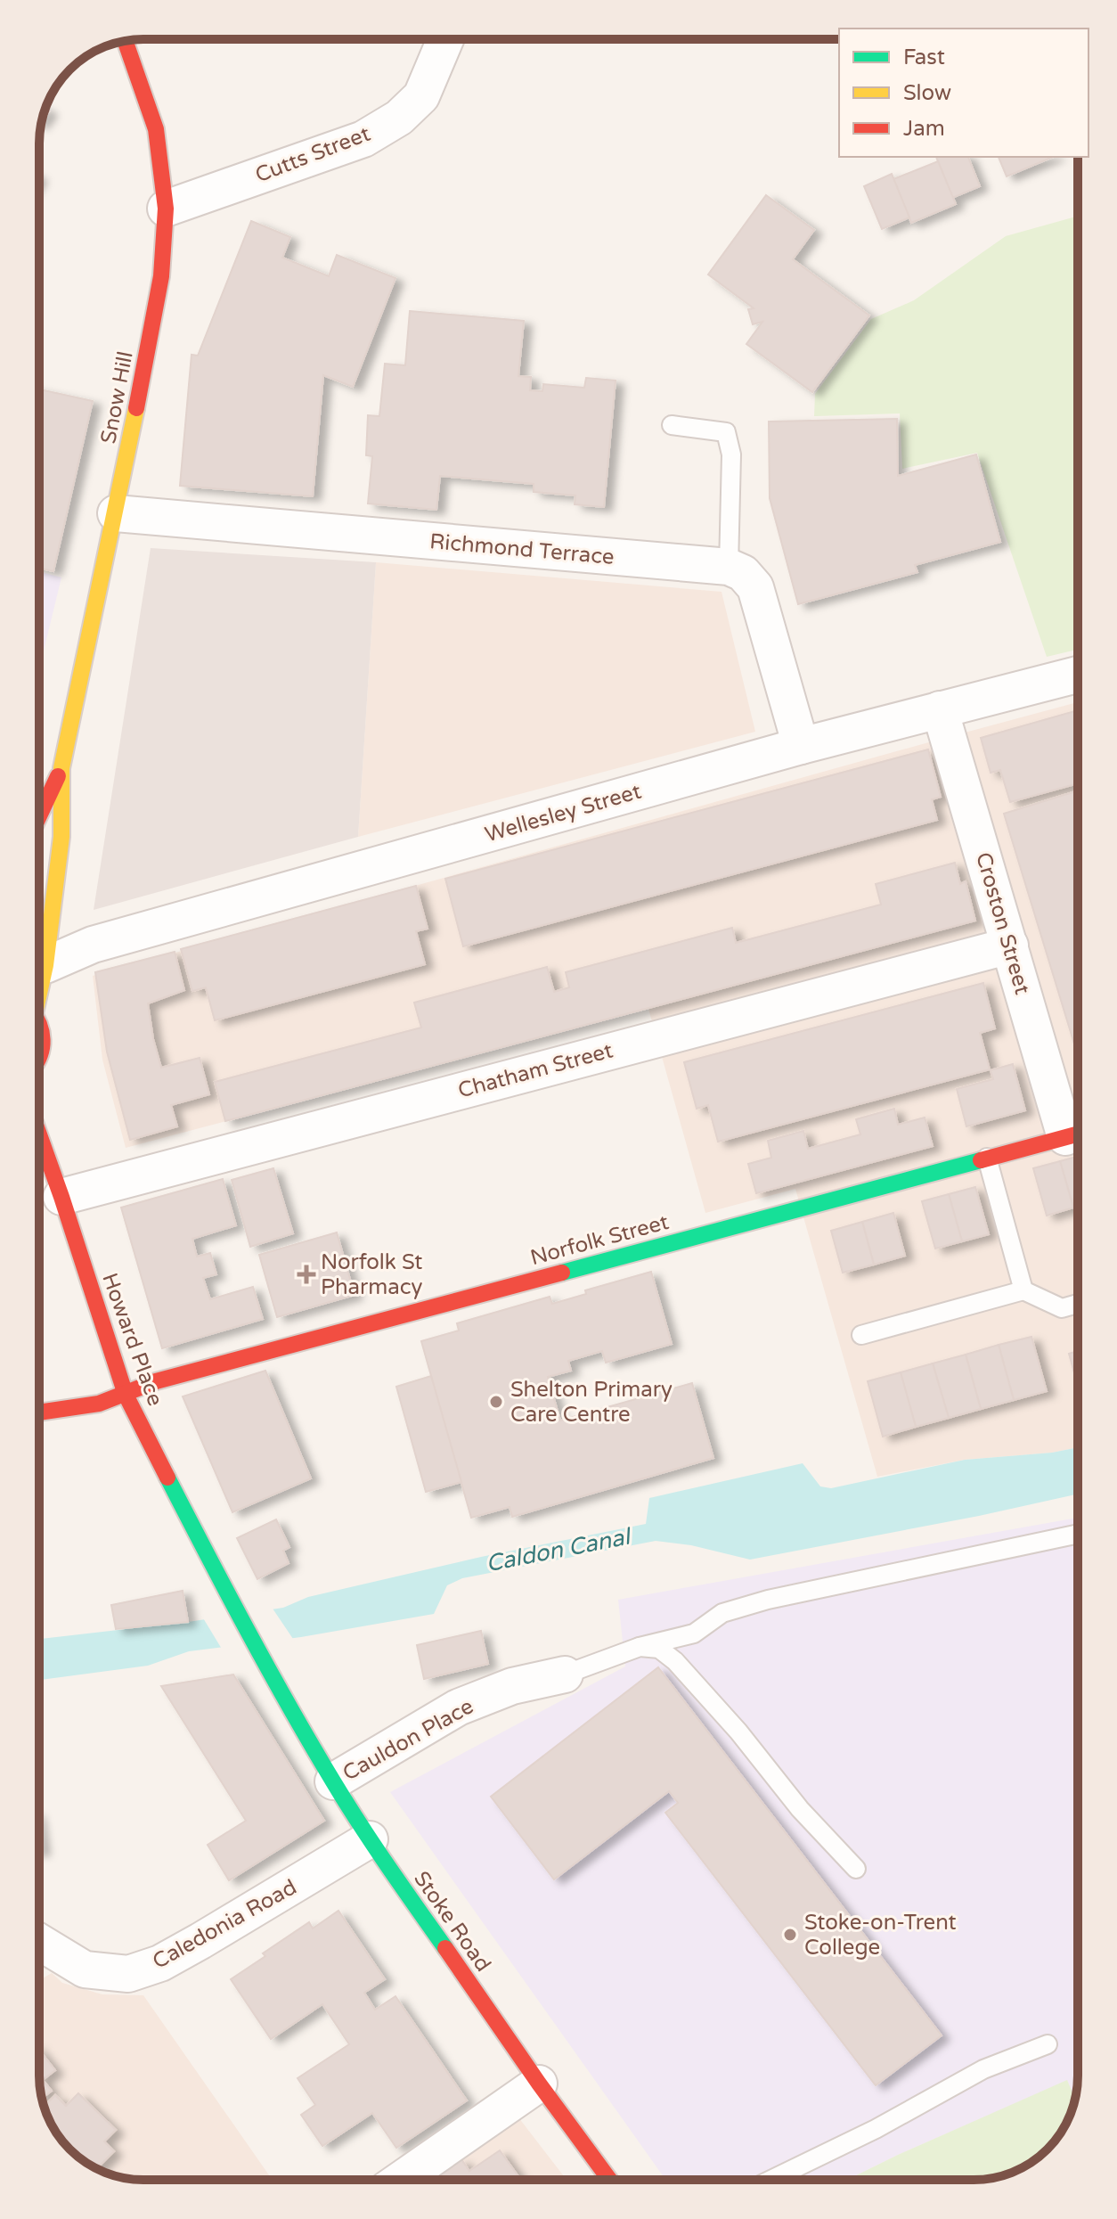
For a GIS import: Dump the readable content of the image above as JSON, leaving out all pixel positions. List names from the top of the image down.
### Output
{
  "streets": {
    "main road": [
      "Snow Hill",
      "Norfolk Street",
      "Howard Place",
      "Stoke Road"
    ],
    "street": [
      "Cutts Street",
      "Richmond Terrace",
      "Wellesley Street",
      "Croston Street",
      "Chatham Street",
      "Cauldon Place",
      "Caledonia Road"
    ]
  },
  "crossings": [
    ["Cutts Street", "Snow Hill"],
    ["Snow Hill", "Richmond Terrace"],
    ["Snow Hill", "Wellesley Street"],
    ["Wellesley Street", "Croston Street"],
    ["Croston Street", "Chatham Street"],
    ["Croston Street", "Norfolk Street"],
    ["Chatham Street", "Howard Place"],
    ["Norfolk Street", "Howard Place"],
    ["Howard Place", "Stoke Road"],
    ["Cauldon Place", "Stoke Road"],
    ["Stoke Road", "Caledonia Road"]
  ],
  "water": ["Caldon Canal"],
  "places": {
    "health": ["Norfolk St Pharmacy"],
    "other": ["Shelton Primary Care Centre", "Stoke-on-Trent College"]
  },
  "legend": ["Fast", "Slow", "Jam"]
}
